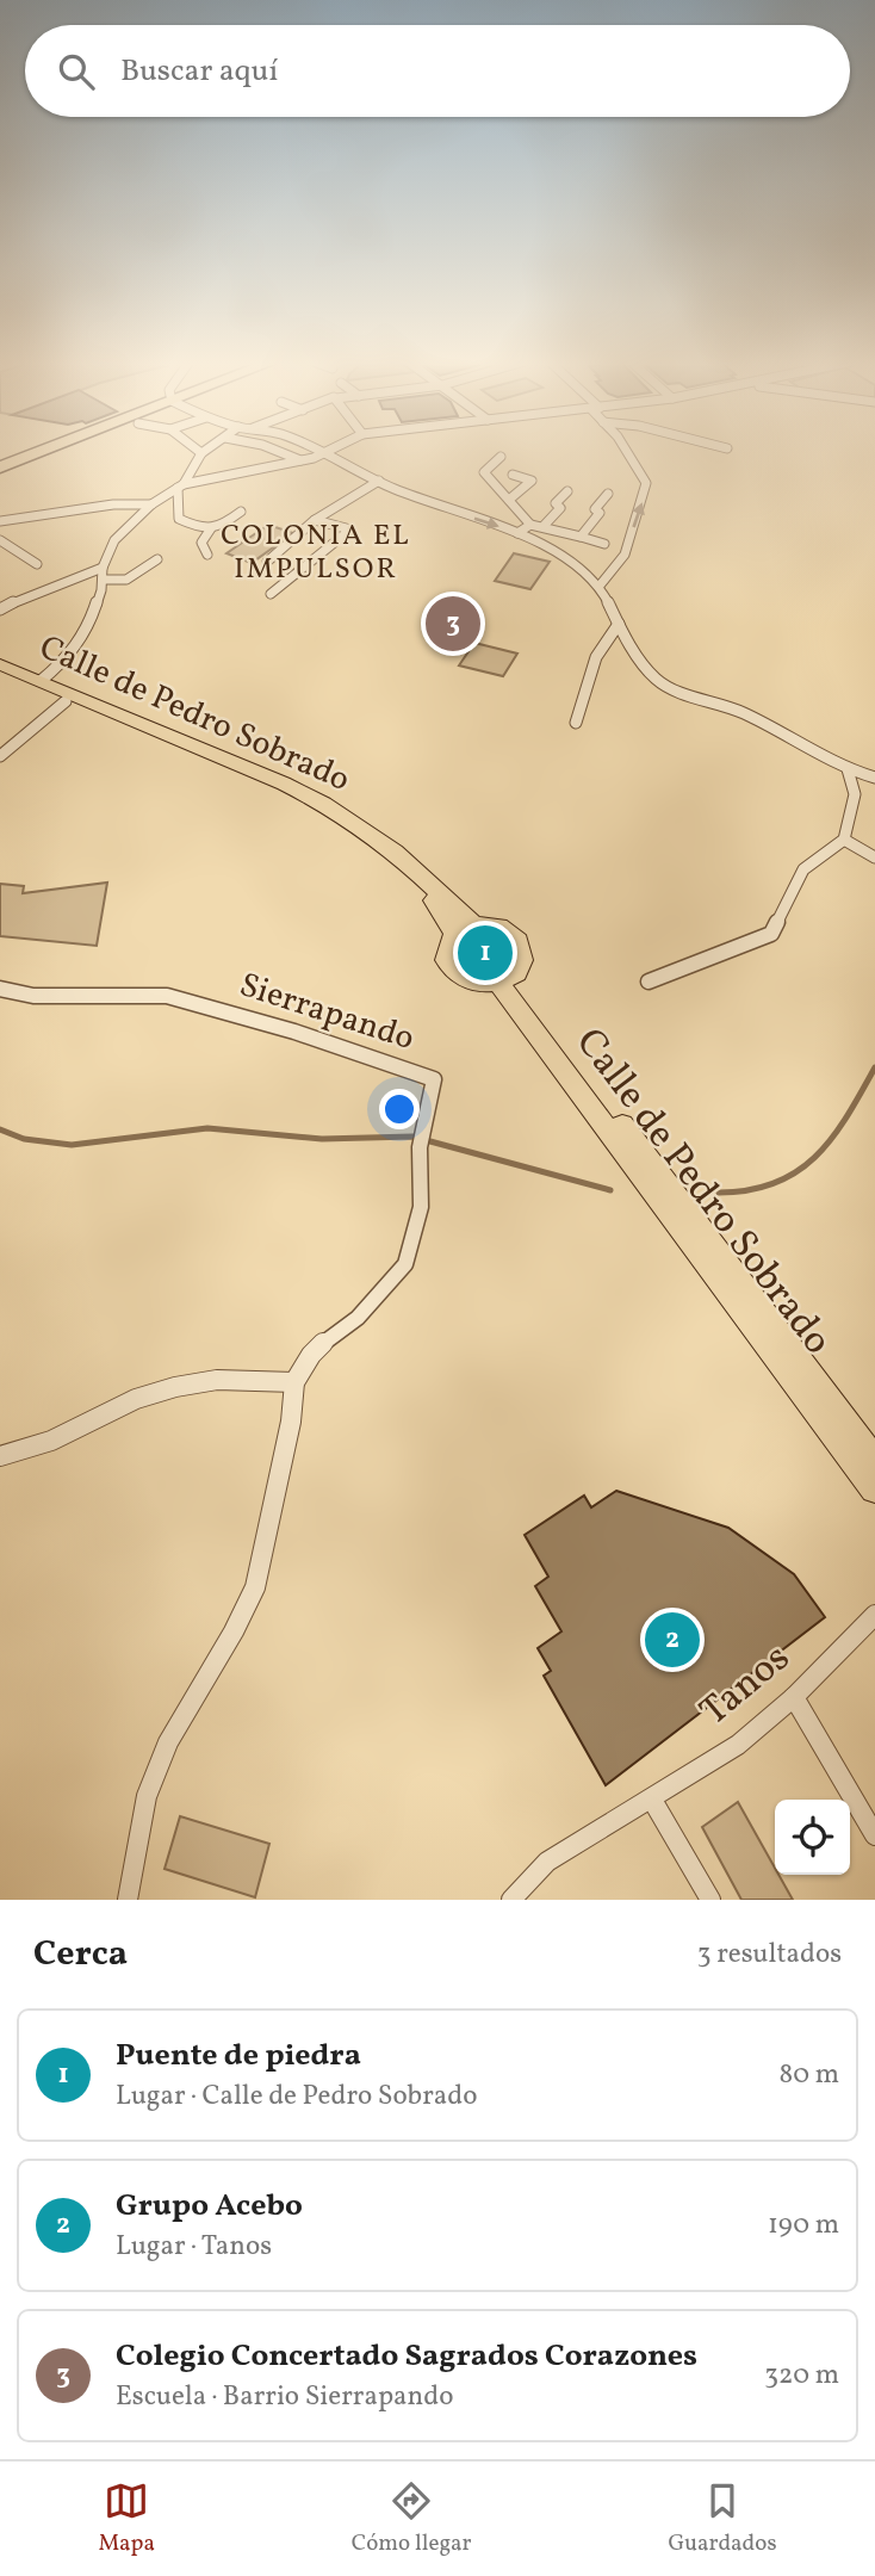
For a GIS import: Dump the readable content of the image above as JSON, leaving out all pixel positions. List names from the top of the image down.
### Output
{
  "streets": {
    "main road": ["Calle de Pedro Sobrado"],
    "street": ["Sierrapando", "Tanos"]
  },
  "districts": ["COLONIA EL IMPULSOR"],
  "page": {
    "search": "Buscar aquí",
    "pins": ["3", "1", "2"],
    "heading": ["Cerca", "3 resultados"],
    "list": [
      {
        "mark": "1",
        "name": "Puente de piedra",
        "note": "Lugar · Calle de Pedro Sobrado",
        "value": "80 m"
      },
      {
        "mark": "2",
        "name": "Grupo Acebo",
        "note": "Lugar · Tanos",
        "value": "190 m"
      },
      {
        "mark": "3",
        "name": "Colegio Concertado Sagrados Corazones",
        "note": "Escuela · Barrio Sierrapando",
        "value": "320 m"
      }
    ],
    "nav": ["Mapa", "Cómo llegar", "Guardados"]
  }
}
